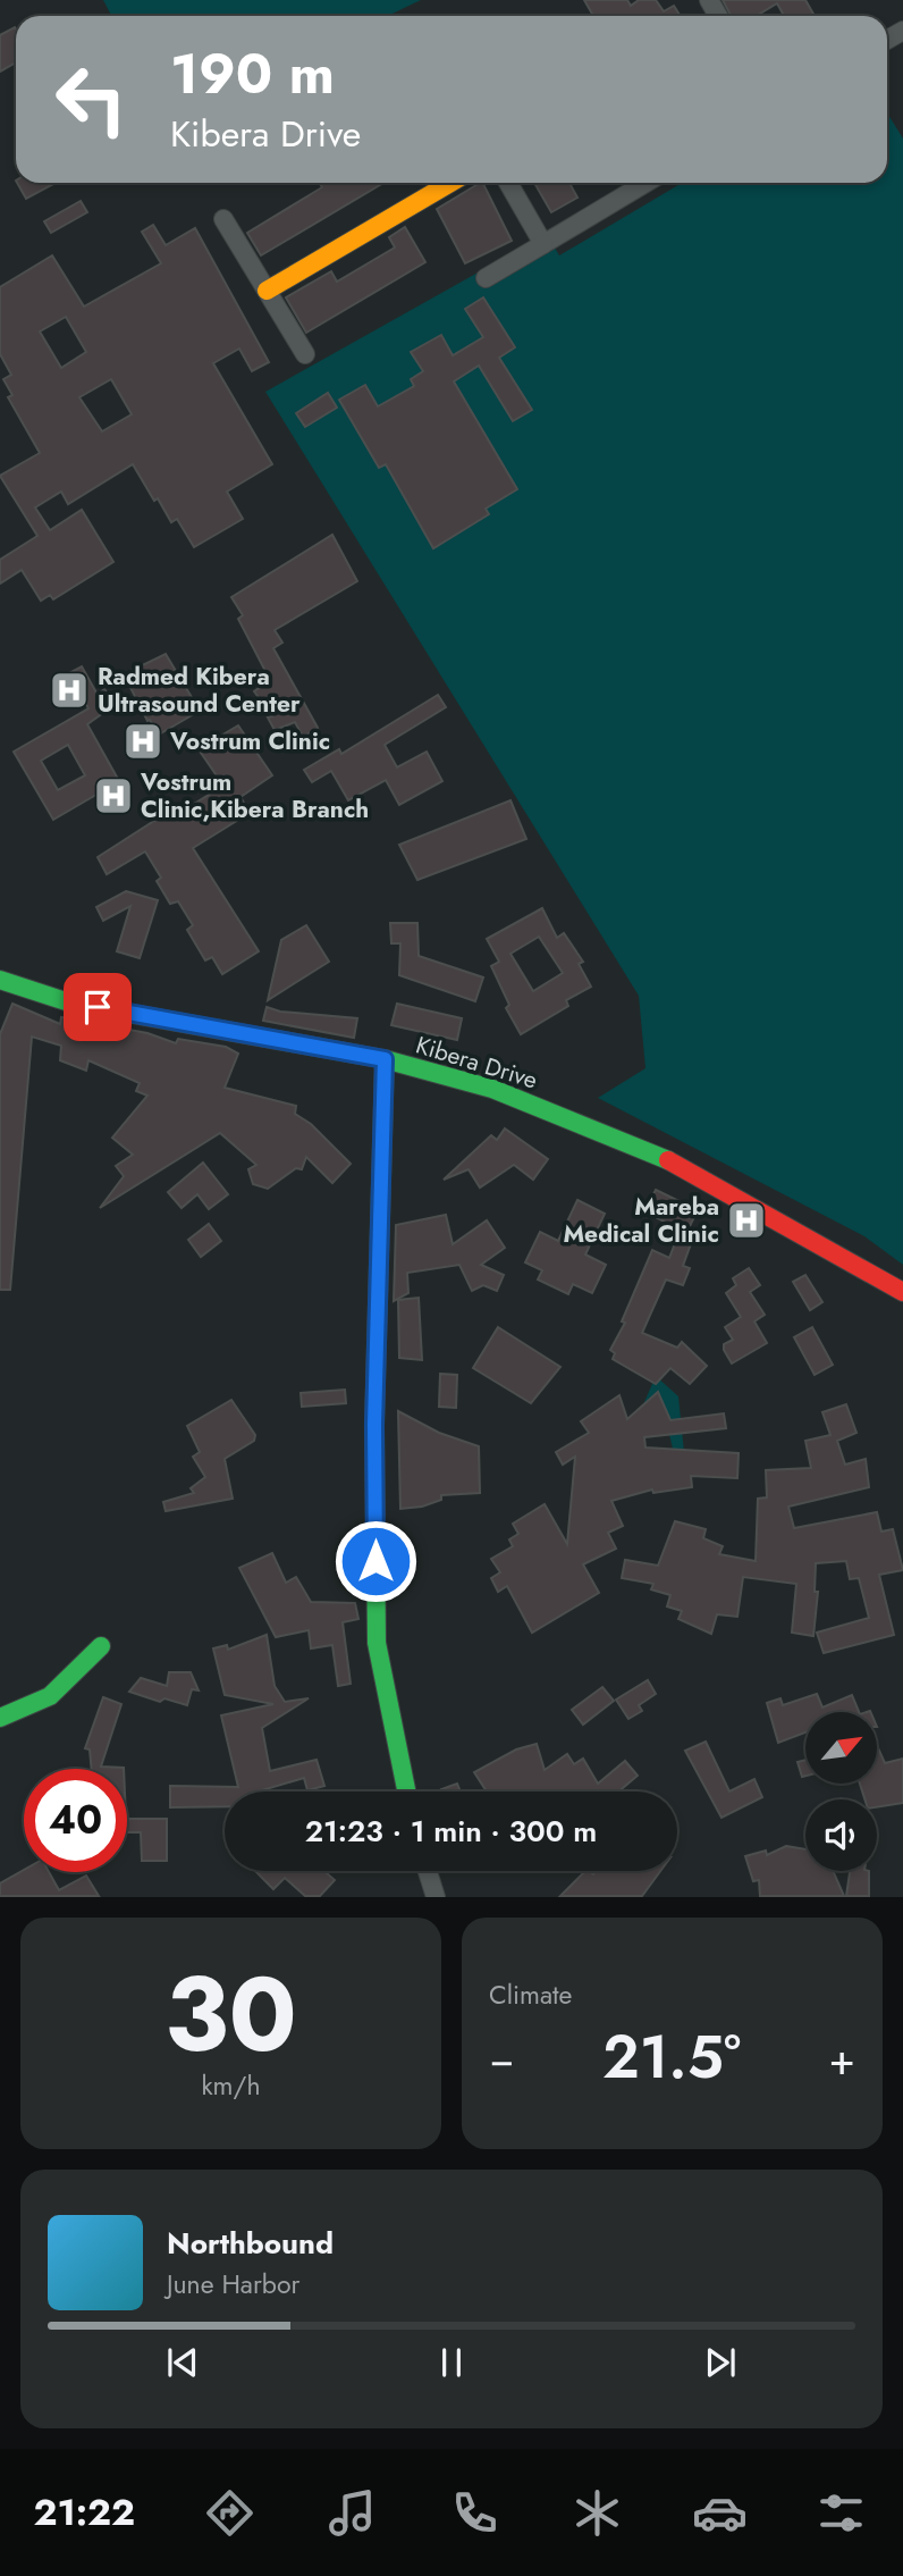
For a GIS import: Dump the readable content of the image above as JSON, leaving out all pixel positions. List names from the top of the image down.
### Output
{
  "streets": {
    "street": ["Kibera Drive"]
  },
  "places": {
    "hospital": [
      "Radmed Kibera Ultrasound Center",
      "Vostrum Clinic",
      "Vostrum Clinic,Kibera Branch",
      "Mareba Medical Clinic"
    ]
  },
  "north": "top right",
  "page": {
    "turn": ["190 m", "Kibera Drive"],
    "limit": "40",
    "trip": "21:23 · 1 min · 300 m",
    "tile": [
      ["30", "km/h"],
      "Climate"
    ],
    "heat": ["−", "21.5°", "+"],
    "song": ["Northbound", "June Harbor"],
    "tabs": "21:22"
  }
}
